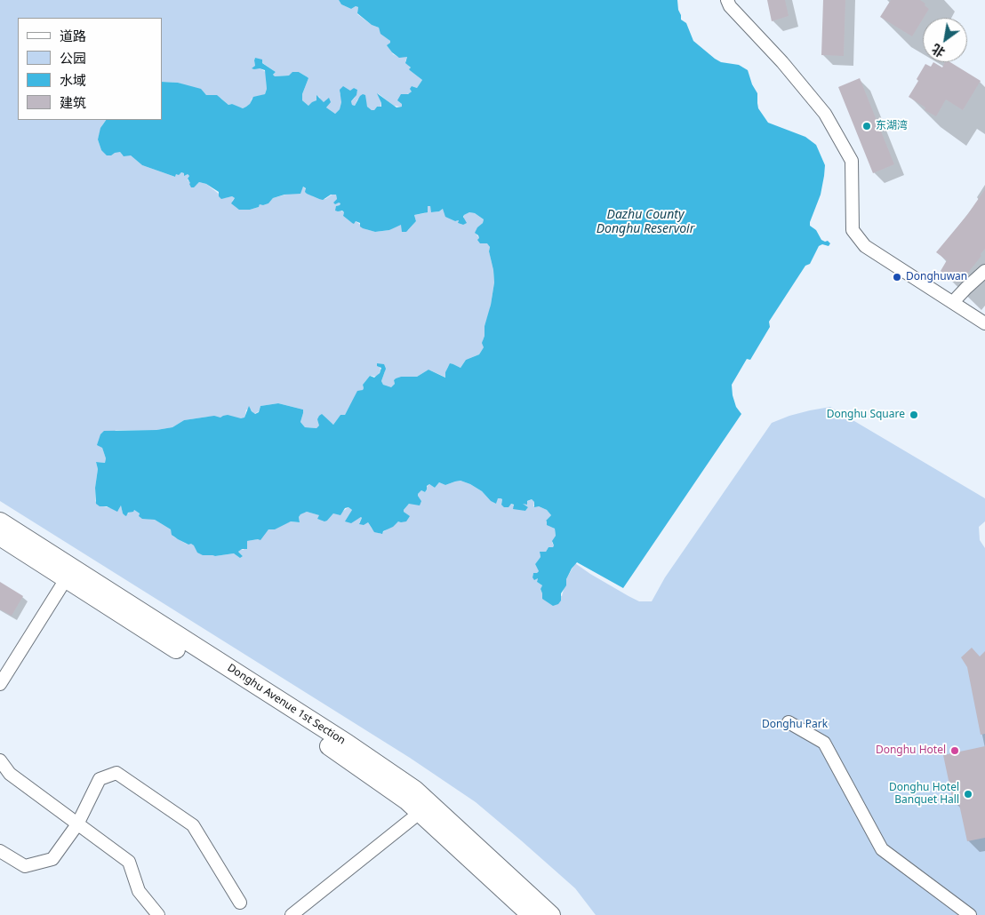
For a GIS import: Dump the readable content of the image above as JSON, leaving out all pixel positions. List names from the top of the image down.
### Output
{
  "streets": {
    "main road": ["Donghu Avenue 1st Section"]
  },
  "water": ["Dazhu County Donghu Reservoir"],
  "parks": ["Donghu Park"],
  "places": [
    "东湖湾",
    "Donghuwan",
    "Donghu Square",
    "Donghu Hotel",
    "Donghu Hotel Banquet Hall"
  ],
  "legend": [
    "道路",
    "公园",
    "水域",
    "建筑"
  ],
  "north": "bottom left"
}
